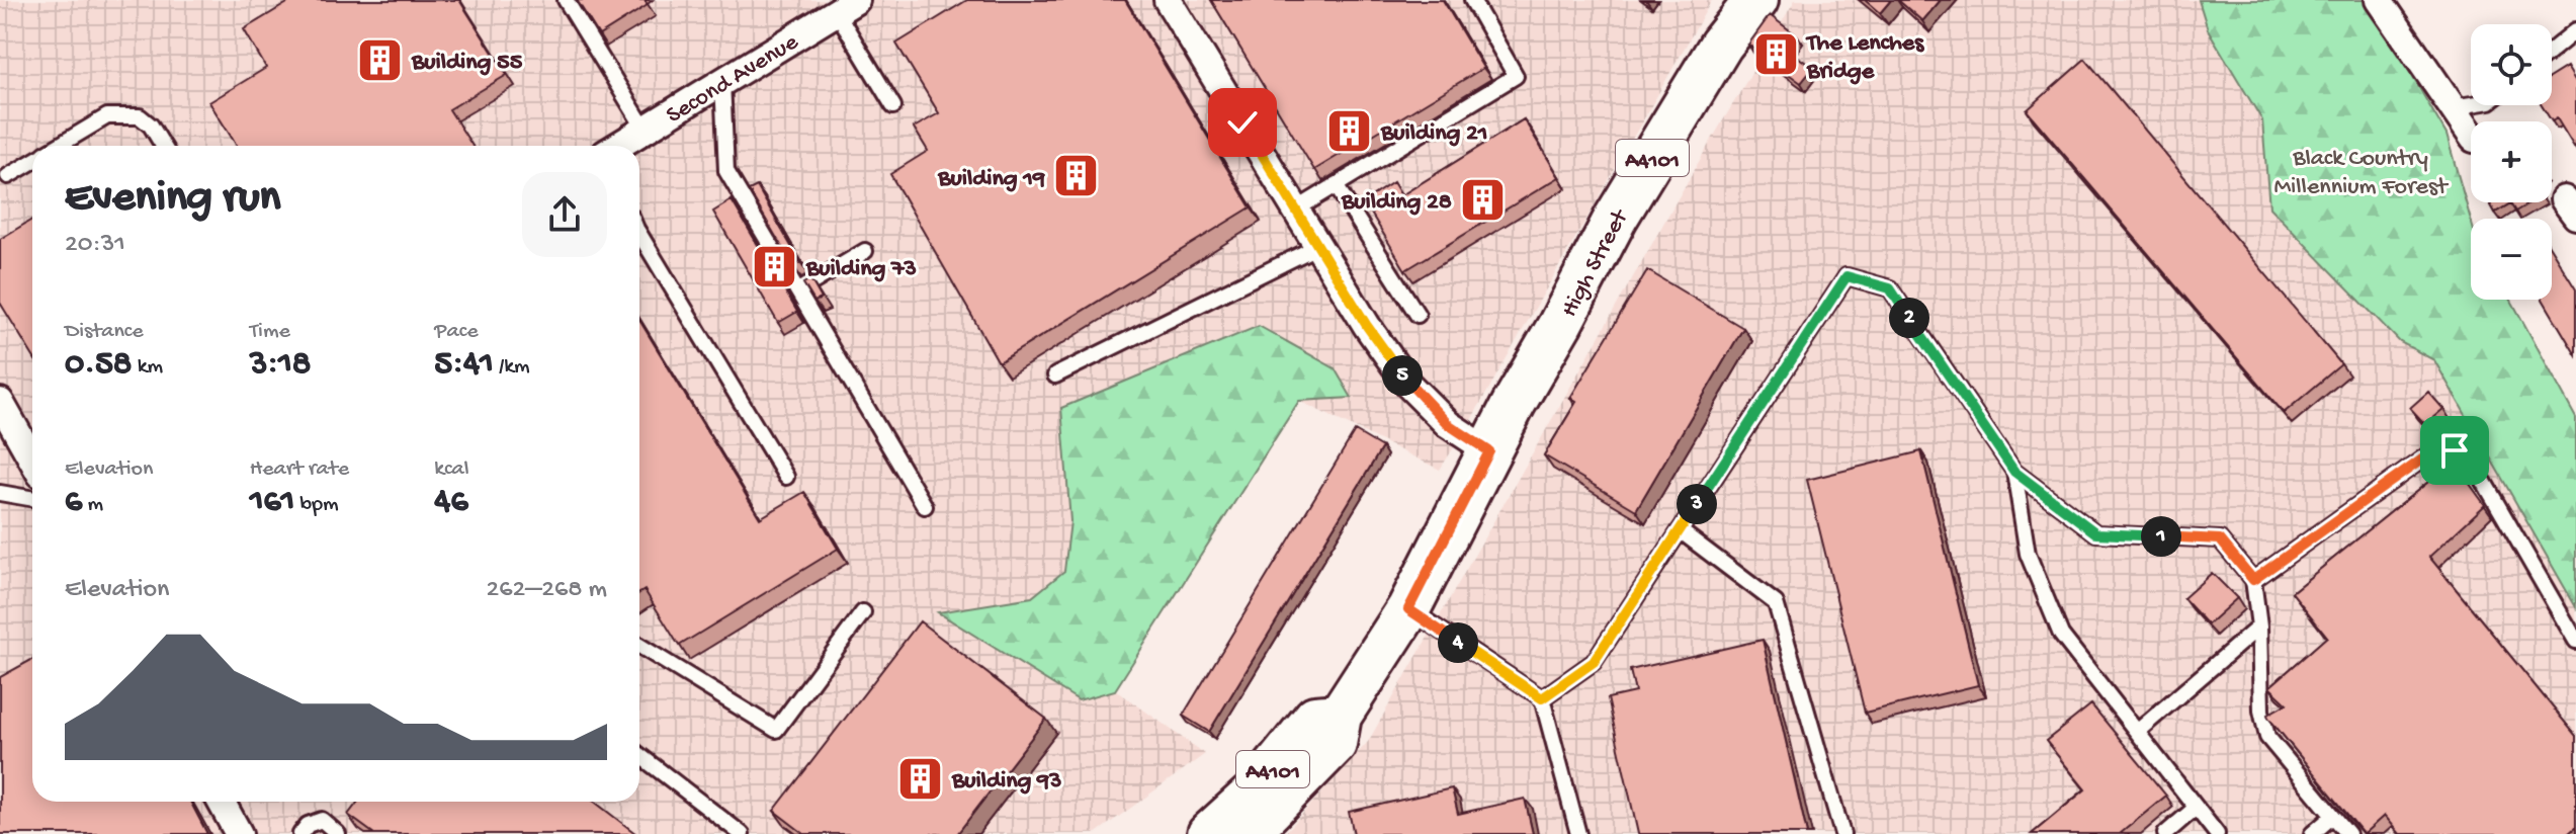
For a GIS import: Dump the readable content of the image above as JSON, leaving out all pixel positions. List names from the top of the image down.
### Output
{
  "streets": {
    "main road": ["A4101", "High Street"],
    "street": ["Second Avenue"]
  },
  "crossings": [
    ["A4101", "High Street"]
  ],
  "parks": ["Black Country Millennium Forest"],
  "places": {
    "building": [
      "The Lenches Bridge",
      "Building 55",
      "Building 21",
      "Building 19",
      "Building 28",
      "Building 73",
      "Building 93"
    ]
  },
  "page": {
    "map_buttons": ["+", "−"],
    "heading": ["Evening run", "20:31"],
    "stats": [
      ["Distance", "0.58 km"],
      ["Time", "3:18"],
      ["Pace", "5:41 /km"],
      ["Elevation", "6 m"],
      ["Heart rate", "161 bpm"],
      ["kcal", "46"]
    ],
    "pins": [
      "2",
      "5",
      "3",
      "1",
      "4"
    ],
    "chart": ["Elevation", "262–268 m"]
  }
}
